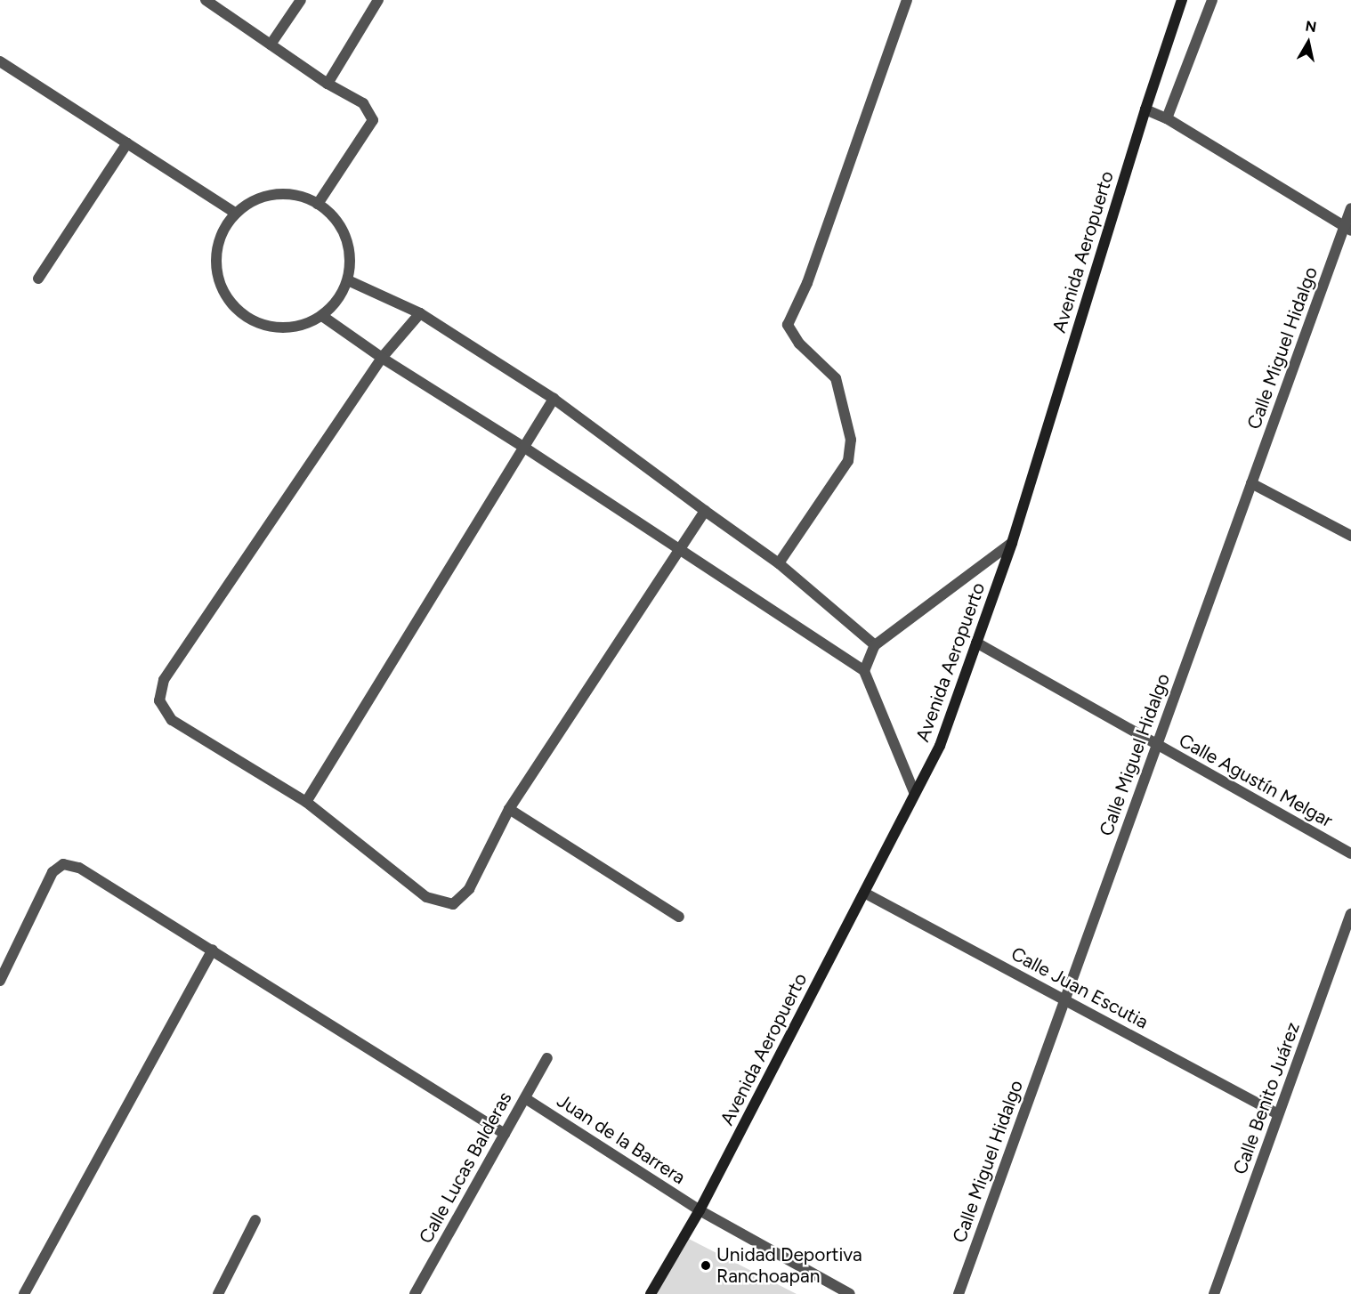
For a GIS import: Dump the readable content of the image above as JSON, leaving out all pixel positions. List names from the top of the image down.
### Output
{
  "streets": {
    "main road": ["Avenida Aeropuerto"],
    "street": [
      "Calle Miguel Hidalgo",
      "Calle Agustín Melgar",
      "Calle Juan Escutia",
      "Calle Benito Juárez",
      "Juan de la Barrera",
      "Calle Lucas Balderas"
    ]
  },
  "crossings": [
    ["Avenida Aeropuerto", "Calle Agustín Melgar"],
    ["Avenida Aeropuerto", "Calle Juan Escutia"],
    ["Avenida Aeropuerto", "Juan de la Barrera"],
    ["Calle Miguel Hidalgo", "Calle Agustín Melgar"],
    ["Calle Miguel Hidalgo", "Calle Juan Escutia"],
    ["Calle Juan Escutia", "Calle Benito Juárez"],
    ["Juan de la Barrera", "Calle Lucas Balderas"]
  ],
  "places": ["Unidad Deportiva Ranchoapan"],
  "north": "top"
}
